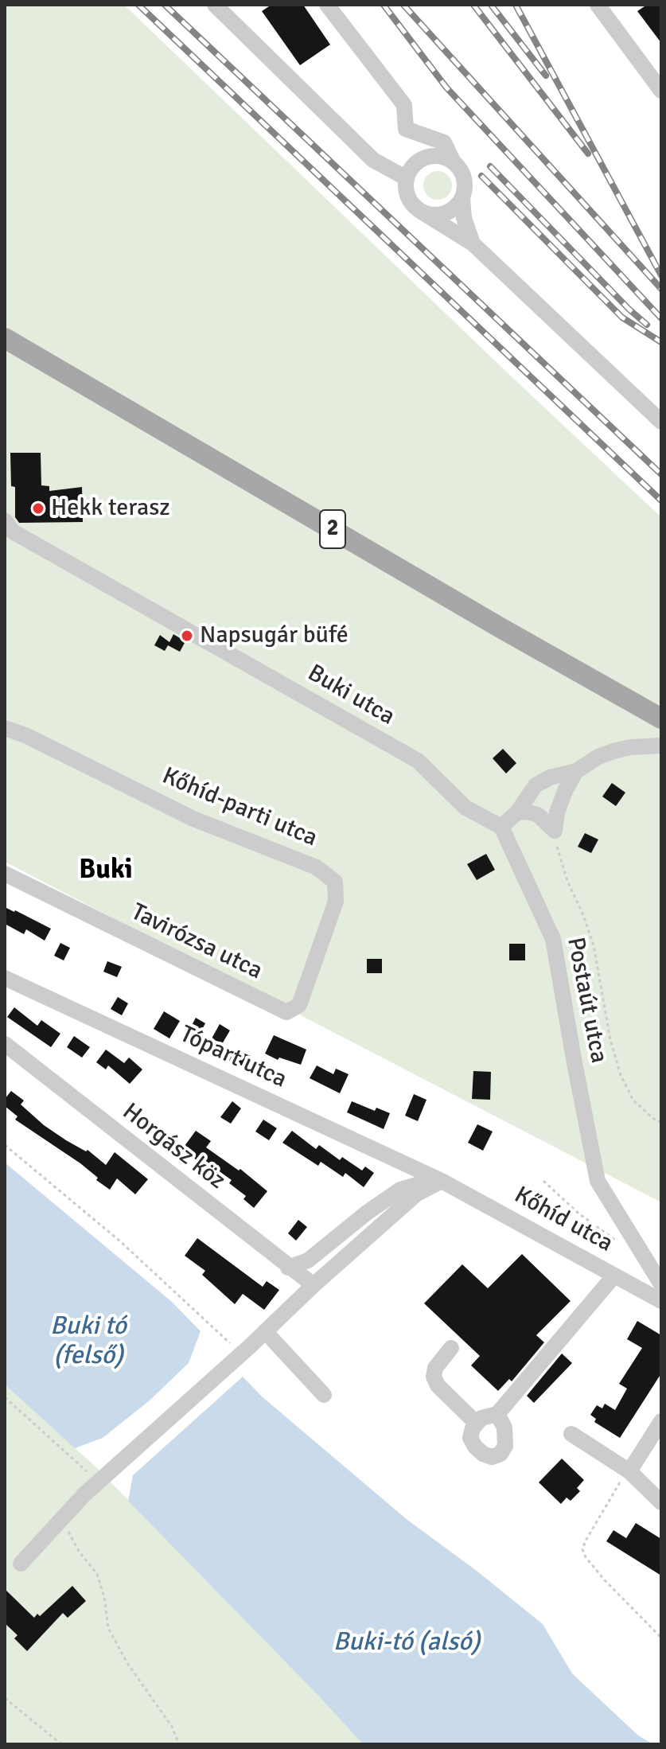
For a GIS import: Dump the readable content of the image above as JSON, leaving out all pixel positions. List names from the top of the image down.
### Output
{
  "streets": {
    "main road": ["2"],
    "street": [
      "Buki utca",
      "Kőhíd-parti utca",
      "Tavirózsa utca",
      "Postaút utca",
      "Tópart utca",
      "Horgász köz",
      "Kőhíd utca"
    ]
  },
  "crossings": [
    ["Buki utca", "Postaút utca"],
    ["Kőhíd-parti utca", "Tavirózsa utca"],
    ["Tópart utca", "Kőhíd utca"]
  ],
  "districts": ["Buki"],
  "water": ["Buki tó (felső)", "Buki-tó (alsó)"],
  "places": ["Hekk terasz", "Napsugár büfé"]
}
